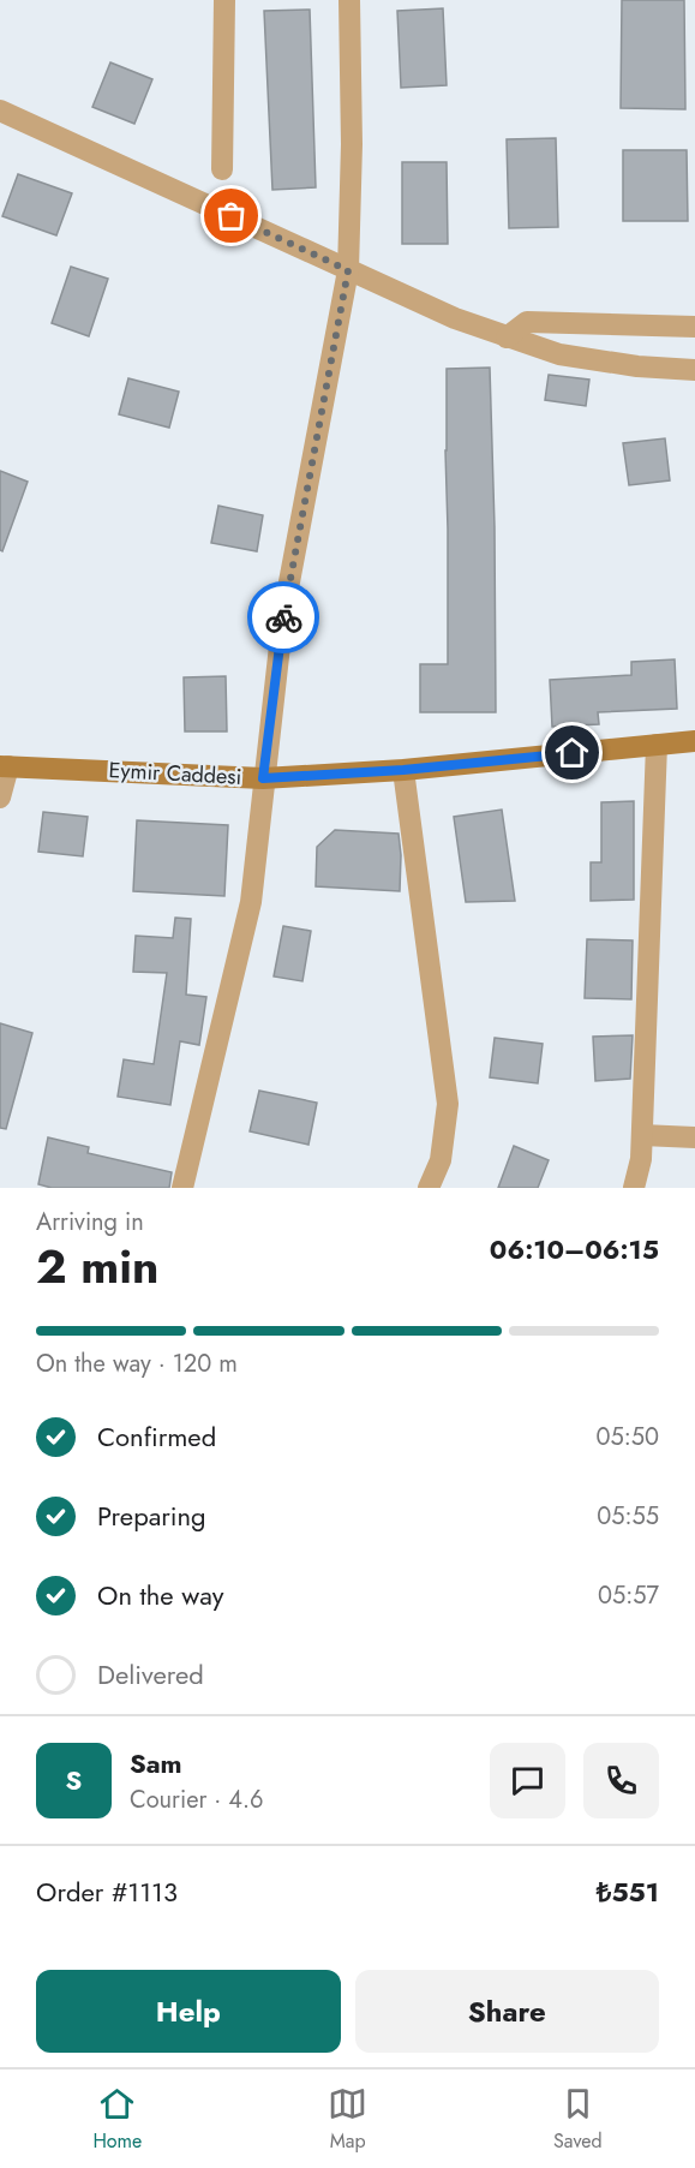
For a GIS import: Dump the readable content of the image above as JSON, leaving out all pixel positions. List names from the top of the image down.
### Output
{
  "streets": {
    "main road": ["Eymir Caddesi"]
  },
  "page": {
    "heading": ["2 min", "Arriving in", "06:10–06:15"],
    "panel": [
      "Sam",
      "Courier · 4.6",
      "Order #1113",
      "₺551"
    ],
    "bar": "On the way · 120 m",
    "list": [
      ["Confirmed", "05:50"],
      ["Preparing", "05:55"],
      ["On the way", "05:57"],
      "Delivered"
    ],
    "round": "S",
    "buttons": ["Help", "Share"],
    "tabs": ["Home", "Map", "Saved"]
  }
}
